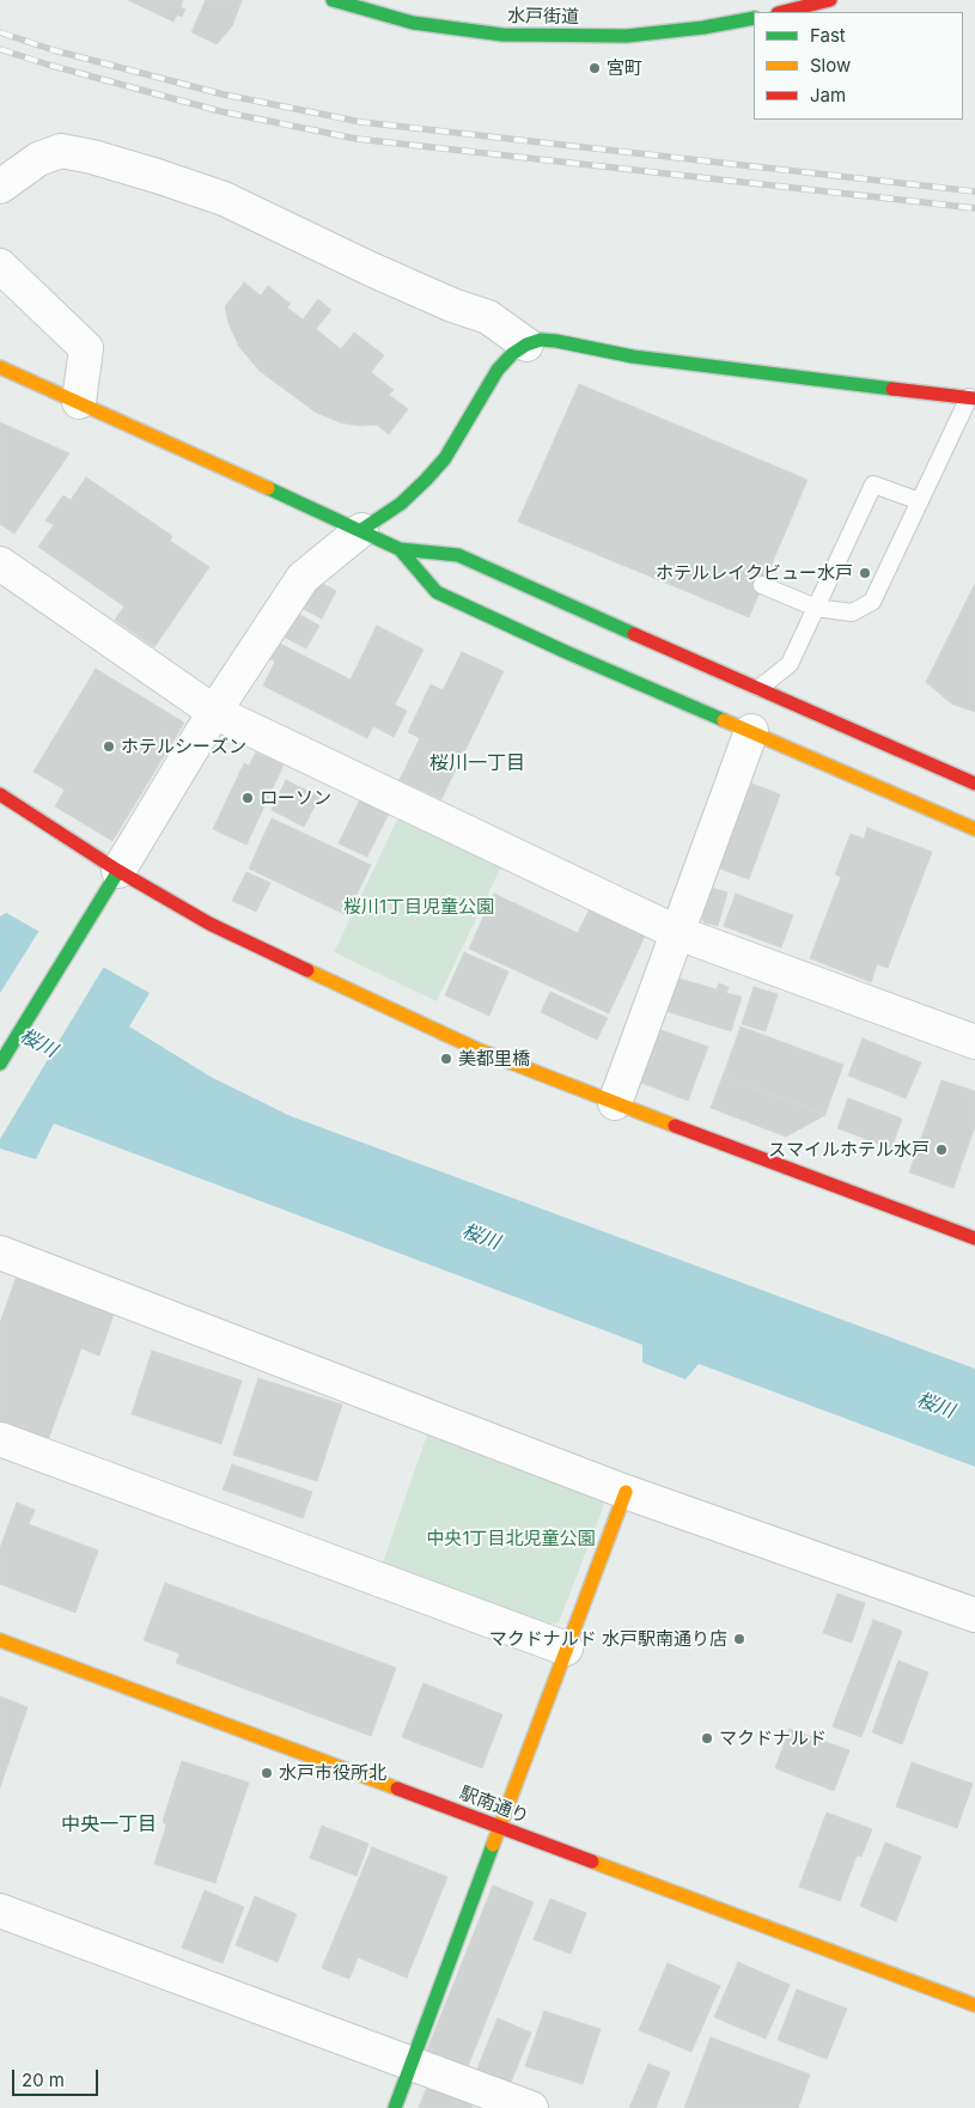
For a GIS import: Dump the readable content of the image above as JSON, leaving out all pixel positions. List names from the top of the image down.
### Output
{
  "streets": {
    "street": ["水戸街道", "駅南通り"]
  },
  "districts": ["桜川一丁目", "中央一丁目"],
  "water": ["桜川"],
  "parks": ["桜川1丁目児童公園", "中央1丁目北児童公園"],
  "places": [
    "宮町",
    "ホテルレイクビュー水戸",
    "ホテルシーズン",
    "ローソン",
    "美都里橋",
    "スマイルホテル水戸",
    "マクドナルド 水戸駅南通り店",
    "マクドナルド",
    "水戸市役所北"
  ],
  "legend": ["Fast", "Slow", "Jam"],
  "scale_bar": "20 m"
}
